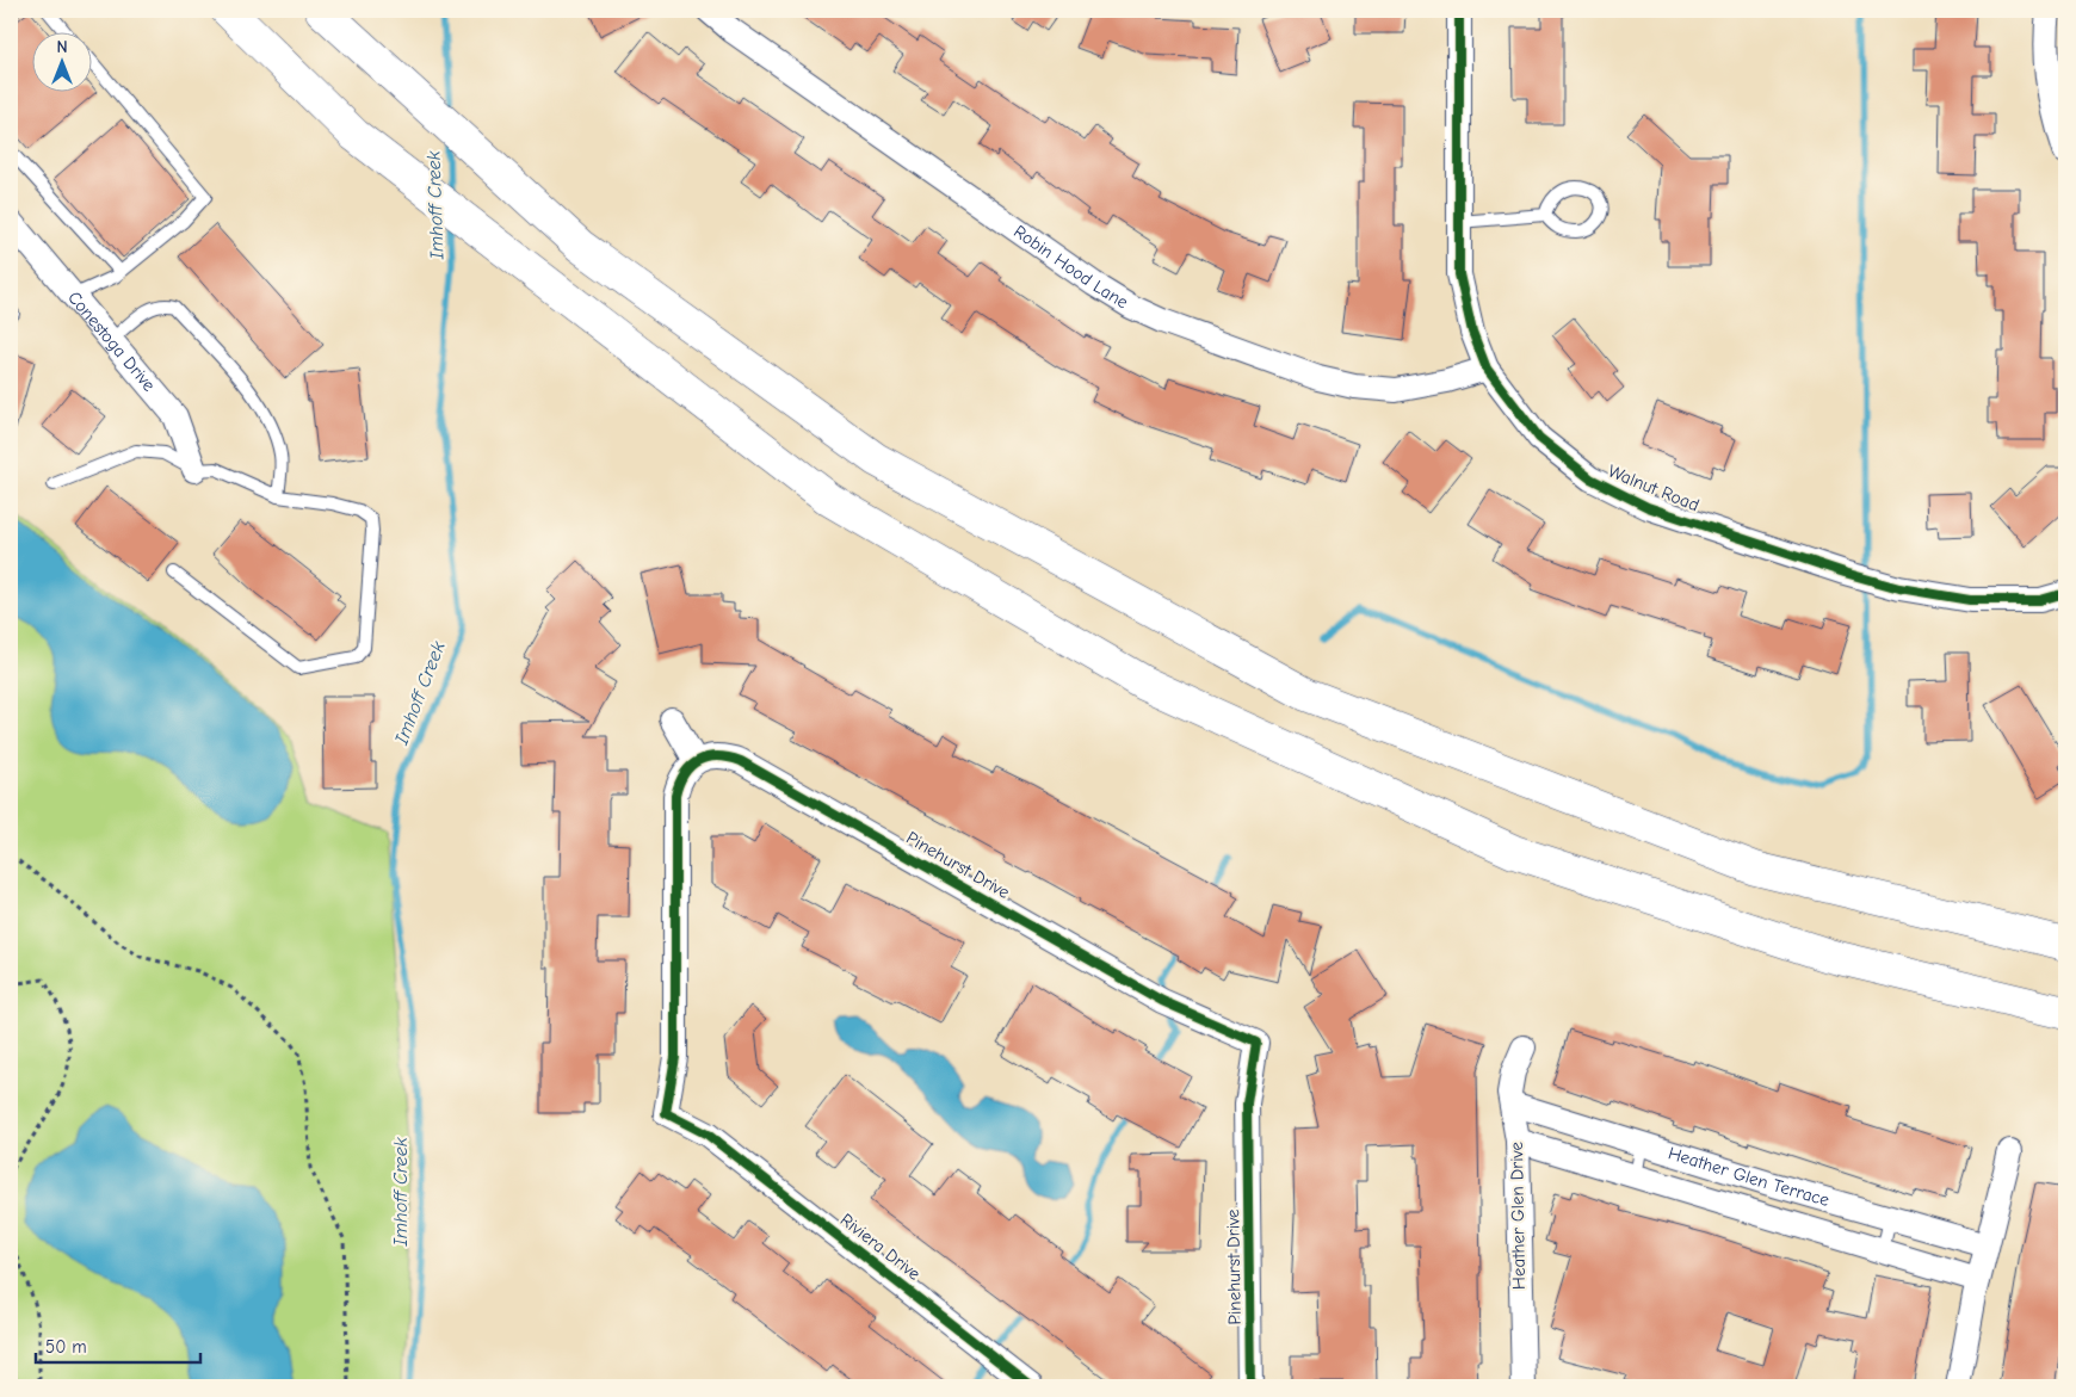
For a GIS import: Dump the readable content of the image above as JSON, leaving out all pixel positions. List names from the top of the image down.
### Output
{
  "streets": {
    "street": [
      "Robin Hood Lane",
      "Conestoga Drive",
      "Walnut Road",
      "Pinehurst Drive",
      "Heather Glen Terrace",
      "Heather Glen Drive",
      "Riviera Drive"
    ]
  },
  "crossings": [
    ["Robin Hood Lane", "Walnut Road"],
    ["Pinehurst Drive", "Riviera Drive"],
    ["Heather Glen Terrace", "Heather Glen Drive"]
  ],
  "water": ["Imhoff Creek"],
  "scale_bar": "50 m",
  "north": "top"
}
